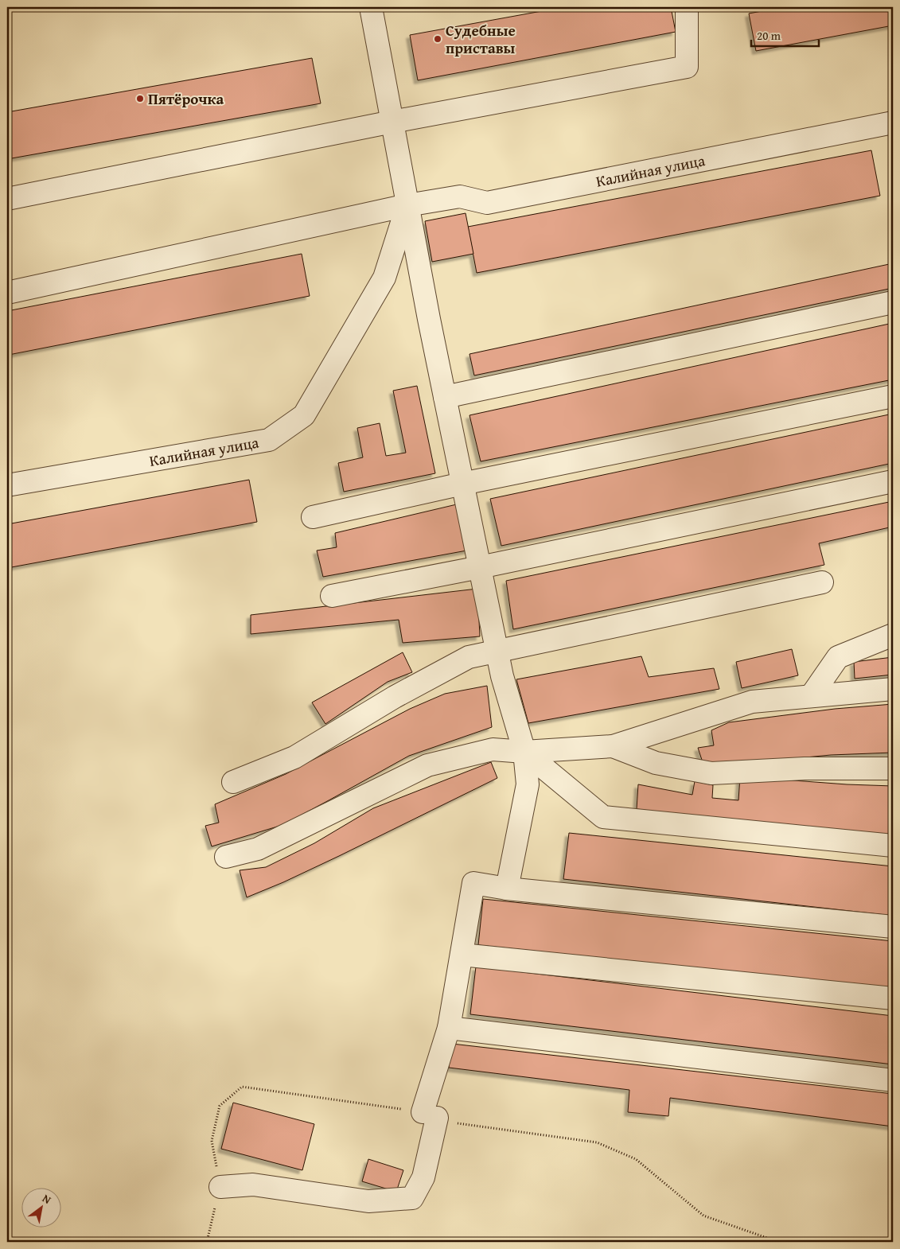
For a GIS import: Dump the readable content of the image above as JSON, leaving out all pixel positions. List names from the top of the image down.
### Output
{
  "streets": {
    "lane": ["Калийная улица"]
  },
  "places": ["Судебные приставы", "Пятёрочка"],
  "scale_bar": "20 m",
  "north": "top right"
}
